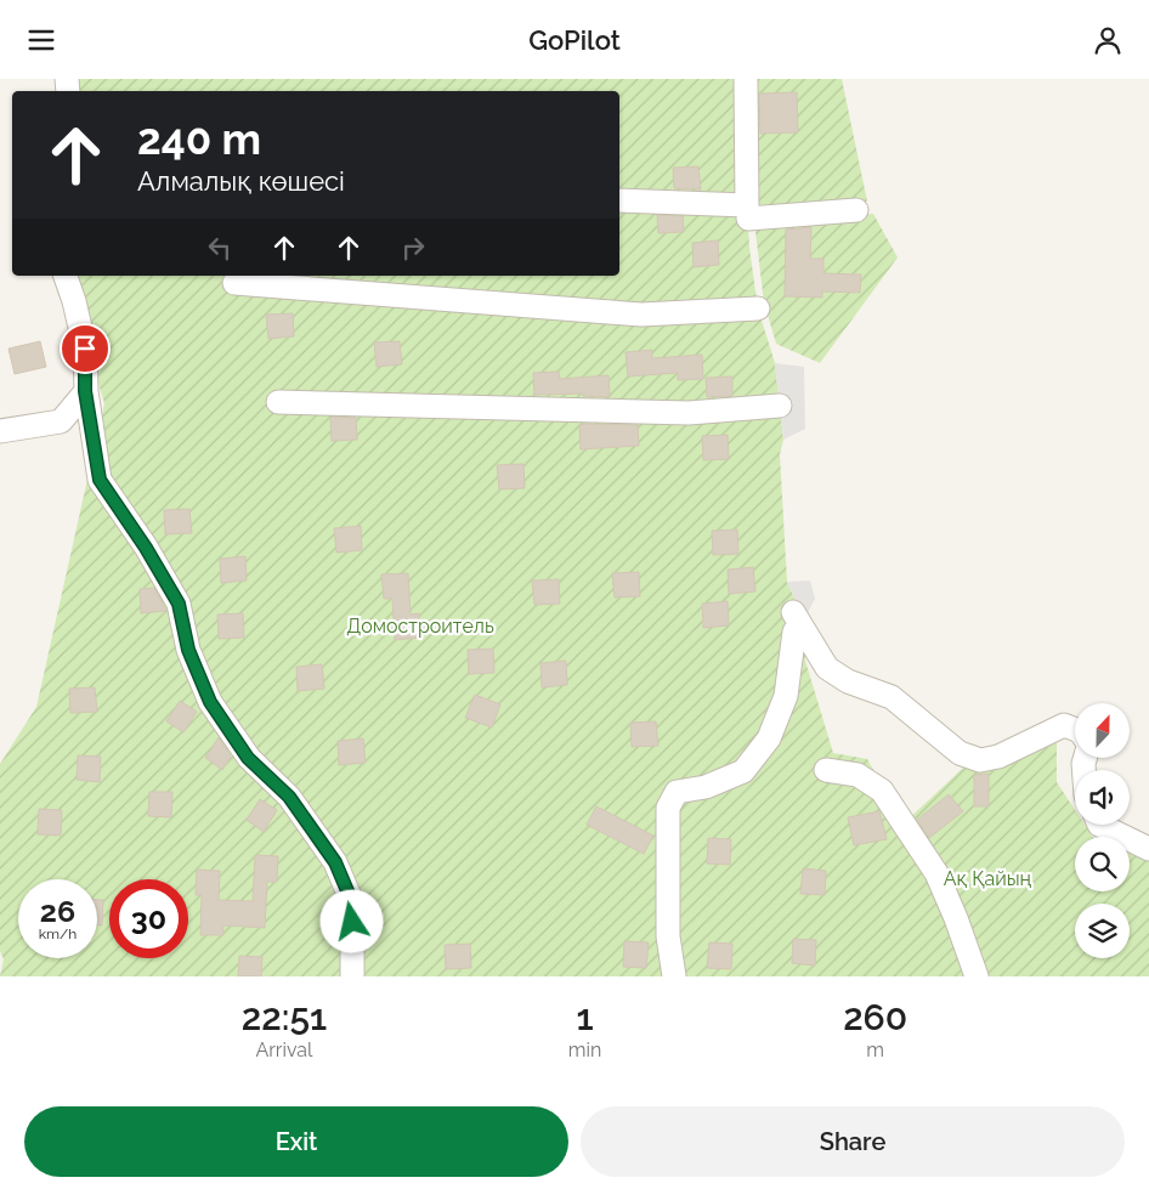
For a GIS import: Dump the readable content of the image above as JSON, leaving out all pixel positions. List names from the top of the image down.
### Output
{
  "parks": ["Домостроитель", "Ақ Қайың"],
  "north": "top",
  "page": {
    "header": "GoPilot",
    "turn": ["240 m", "Алмалық көшесі"],
    "speed": "26 km/h",
    "limit": "30",
    "eta": [
      "22:51",
      "Arrival",
      "1",
      "min",
      "260",
      "m"
    ],
    "buttons": ["Exit", "Share"]
  }
}
